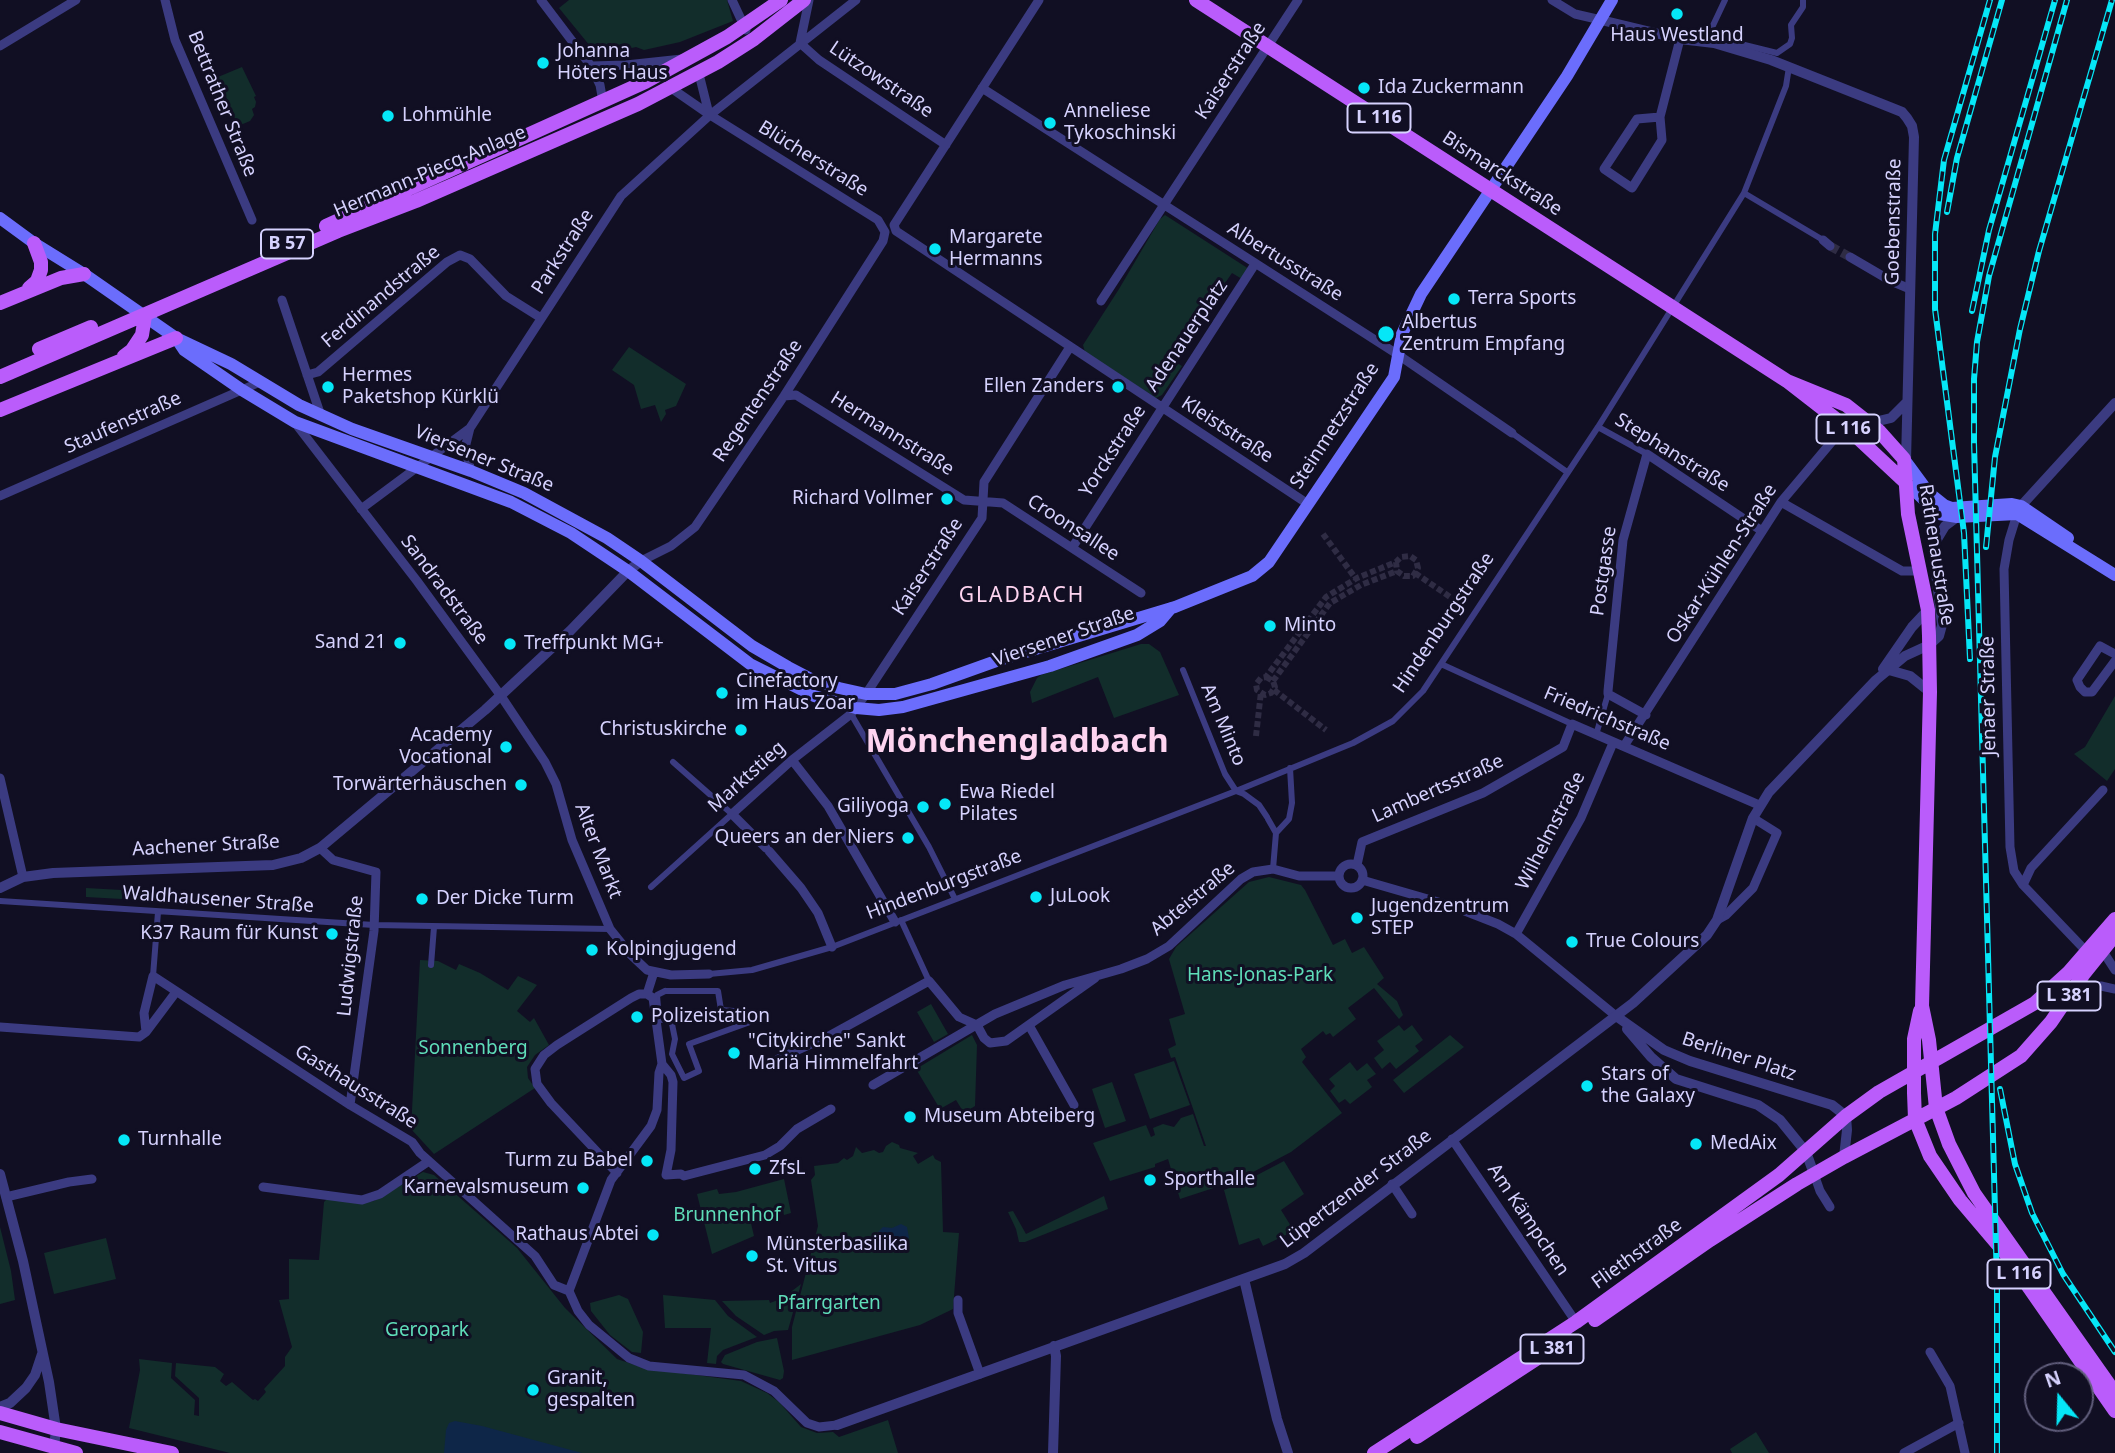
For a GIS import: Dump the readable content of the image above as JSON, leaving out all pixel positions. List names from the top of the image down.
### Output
{
  "streets": {
    "main road": [
      "L 116",
      "Hermann-Piecq-Anlage",
      "Bismarckstraße",
      "B 57",
      "Steinmetzstraße",
      "Viersener Straße",
      "Rathenaustraße",
      "L 381",
      "Fliethstraße"
    ],
    "street": [
      "Kaiserstraße",
      "Lützowstraße",
      "Bettrather Straße",
      "Blücherstraße",
      "Goebenstraße",
      "Parkstraße",
      "Albertusstraße",
      "Ferdinandstraße",
      "Adenauerplatz",
      "Regentenstraße",
      "Staufenstraße",
      "Kleiststraße",
      "Hermannstraße",
      "Yorckstraße",
      "Stephanstraße",
      "Croonsallee",
      "Oskar-Kühlen-Straße",
      "Postgasse",
      "Sandradstraße",
      "Hindenburgstraße",
      "Jenaer Straße",
      "Friedrichstraße",
      "Am Minto",
      "Marktstieg",
      "Lambertsstraße",
      "Wilhelmstraße",
      "Aachener Straße",
      "Alter Markt",
      "Abteistraße",
      "Waldhausener Straße",
      "Ludwigstraße",
      "Berliner Platz",
      "Gasthausstraße",
      "Lüpertzender Straße",
      "Am Kämpchen"
    ]
  },
  "crossings": [
    ["Kaiserstraße", "Bismarckstraße"],
    ["Kaiserstraße", "Albertusstraße"],
    ["Kaiserstraße", "Adenauerplatz"],
    ["Kaiserstraße", "Hermannstraße"],
    ["Kaiserstraße", "Viersener Straße"],
    ["Kaiserstraße", "Croonsallee"],
    ["Kaiserstraße", "Marktstieg"],
    ["Lützowstraße", "B 57"],
    ["Lützowstraße", "Parkstraße"],
    ["Lützowstraße", "Adenauerplatz"],
    ["L 116", "Rathenaustraße"],
    ["L 116", "L 381"],
    ["L 116", "Fliethstraße"],
    ["Blücherstraße", "Hermann-Piecq-Anlage"],
    ["Blücherstraße", "Parkstraße"],
    ["Blücherstraße", "Regentenstraße"],
    ["Hermann-Piecq-Anlage", "B 57"],
    ["Bismarckstraße", "Goebenstraße"],
    ["Bismarckstraße", "Steinmetzstraße"],
    ["Bismarckstraße", "Rathenaustraße"],
    ["Bismarckstraße", "Oskar-Kühlen-Straße"],
    ["Bismarckstraße", "Hindenburgstraße"],
    ["Goebenstraße", "Rathenaustraße"],
    ["Goebenstraße", "Hindenburgstraße"],
    ["Parkstraße", "Ferdinandstraße"],
    ["Parkstraße", "Viersener Straße"],
    ["Parkstraße", "Sandradstraße"],
    ["Albertusstraße", "Adenauerplatz"],
    ["Albertusstraße", "Steinmetzstraße"],
    ["Albertusstraße", "Hindenburgstraße"],
    ["Adenauerplatz", "Kleiststraße"],
    ["Adenauerplatz", "Yorckstraße"],
    ["Regentenstraße", "Hermannstraße"],
    ["Regentenstraße", "Viersener Straße"],
    ["Regentenstraße", "Aachener Straße"],
    ["Staufenstraße", "Viersener Straße"],
    ["Steinmetzstraße", "Kleiststraße"],
    ["Steinmetzstraße", "Viersener Straße"],
    ["Kleiststraße", "Yorckstraße"],
    ["Hermannstraße", "Croonsallee"],
    ["Yorckstraße", "Croonsallee"],
    ["Stephanstraße", "Oskar-Kühlen-Straße"],
    ["Stephanstraße", "Postgasse"],
    ["Stephanstraße", "Hindenburgstraße"],
    ["Viersener Straße", "Sandradstraße"],
    ["Viersener Straße", "Marktstieg"],
    ["Viersener Straße", "Aachener Straße"],
    ["Rathenaustraße", "L 381"],
    ["Rathenaustraße", "Lüpertzender Straße"],
    ["Rathenaustraße", "Fliethstraße"],
    ["Oskar-Kühlen-Straße", "Friedrichstraße"],
    ["Sandradstraße", "Aachener Straße"],
    ["Sandradstraße", "Alter Markt"],
    ["Hindenburgstraße", "Friedrichstraße"],
    ["Hindenburgstraße", "Am Minto"],
    ["Hindenburgstraße", "Alter Markt"],
    ["Jenaer Straße", "L 381"],
    ["Friedrichstraße", "Lambertsstraße"],
    ["Friedrichstraße", "Wilhelmstraße"],
    ["Friedrichstraße", "Lüpertzender Straße"],
    ["Aachener Straße", "Ludwigstraße"],
    ["Alter Markt", "Waldhausener Straße"],
    ["Waldhausener Straße", "Ludwigstraße"],
    ["Ludwigstraße", "Gasthausstraße"],
    ["L 381", "Fliethstraße"],
    ["Berliner Platz", "Lüpertzender Straße"],
    ["Berliner Platz", "Fliethstraße"],
    ["Gasthausstraße", "Lüpertzender Straße"],
    ["Lüpertzender Straße", "Am Kämpchen"],
    ["Am Kämpchen", "Fliethstraße"]
  ],
  "districts": ["GLADBACH", "Mönchengladbach"],
  "parks": [
    "Hans-Jonas-Park",
    "Sonnenberg",
    "Brunnenhof",
    "Pfarrgarten",
    "Geropark"
  ],
  "places": [
    "Haus Westland",
    "Johanna Höters Haus",
    "Ida Zuckermann",
    "Lohmühle",
    "Anneliese Tykoschinski",
    "Margarete Hermanns",
    "Terra Sports",
    "Albertus Zentrum Empfang",
    "Hermes Paketshop Kürklü",
    "Ellen Zanders",
    "Richard Vollmer",
    "Minto",
    "Sand 21",
    "Treffpunkt MG+",
    "Cinefactory im Haus Zoar",
    "Christuskirche",
    "Academy Vocational",
    "Torwärterhäuschen",
    "Ewa Riedel Pilates",
    "Giliyoga",
    "Queers an der Niers",
    "JuLook",
    "Der Dicke Turm",
    "Jugendzentrum STEP",
    "K37 Raum für Kunst",
    "True Colours",
    "Kolpingjugend",
    "Polizeistation",
    "\"Citykirche\" Sankt Mariä Himmelfahrt",
    "Stars of the Galaxy",
    "Museum Abteiberg",
    "Turnhalle",
    "MedAix",
    "Turm zu Babel",
    "ZfsL",
    "Sporthalle",
    "Karnevalsmuseum",
    "Rathaus Abtei",
    "Münsterbasilika St. Vitus",
    "Granit, gespalten"
  ],
  "north": "top"
}
